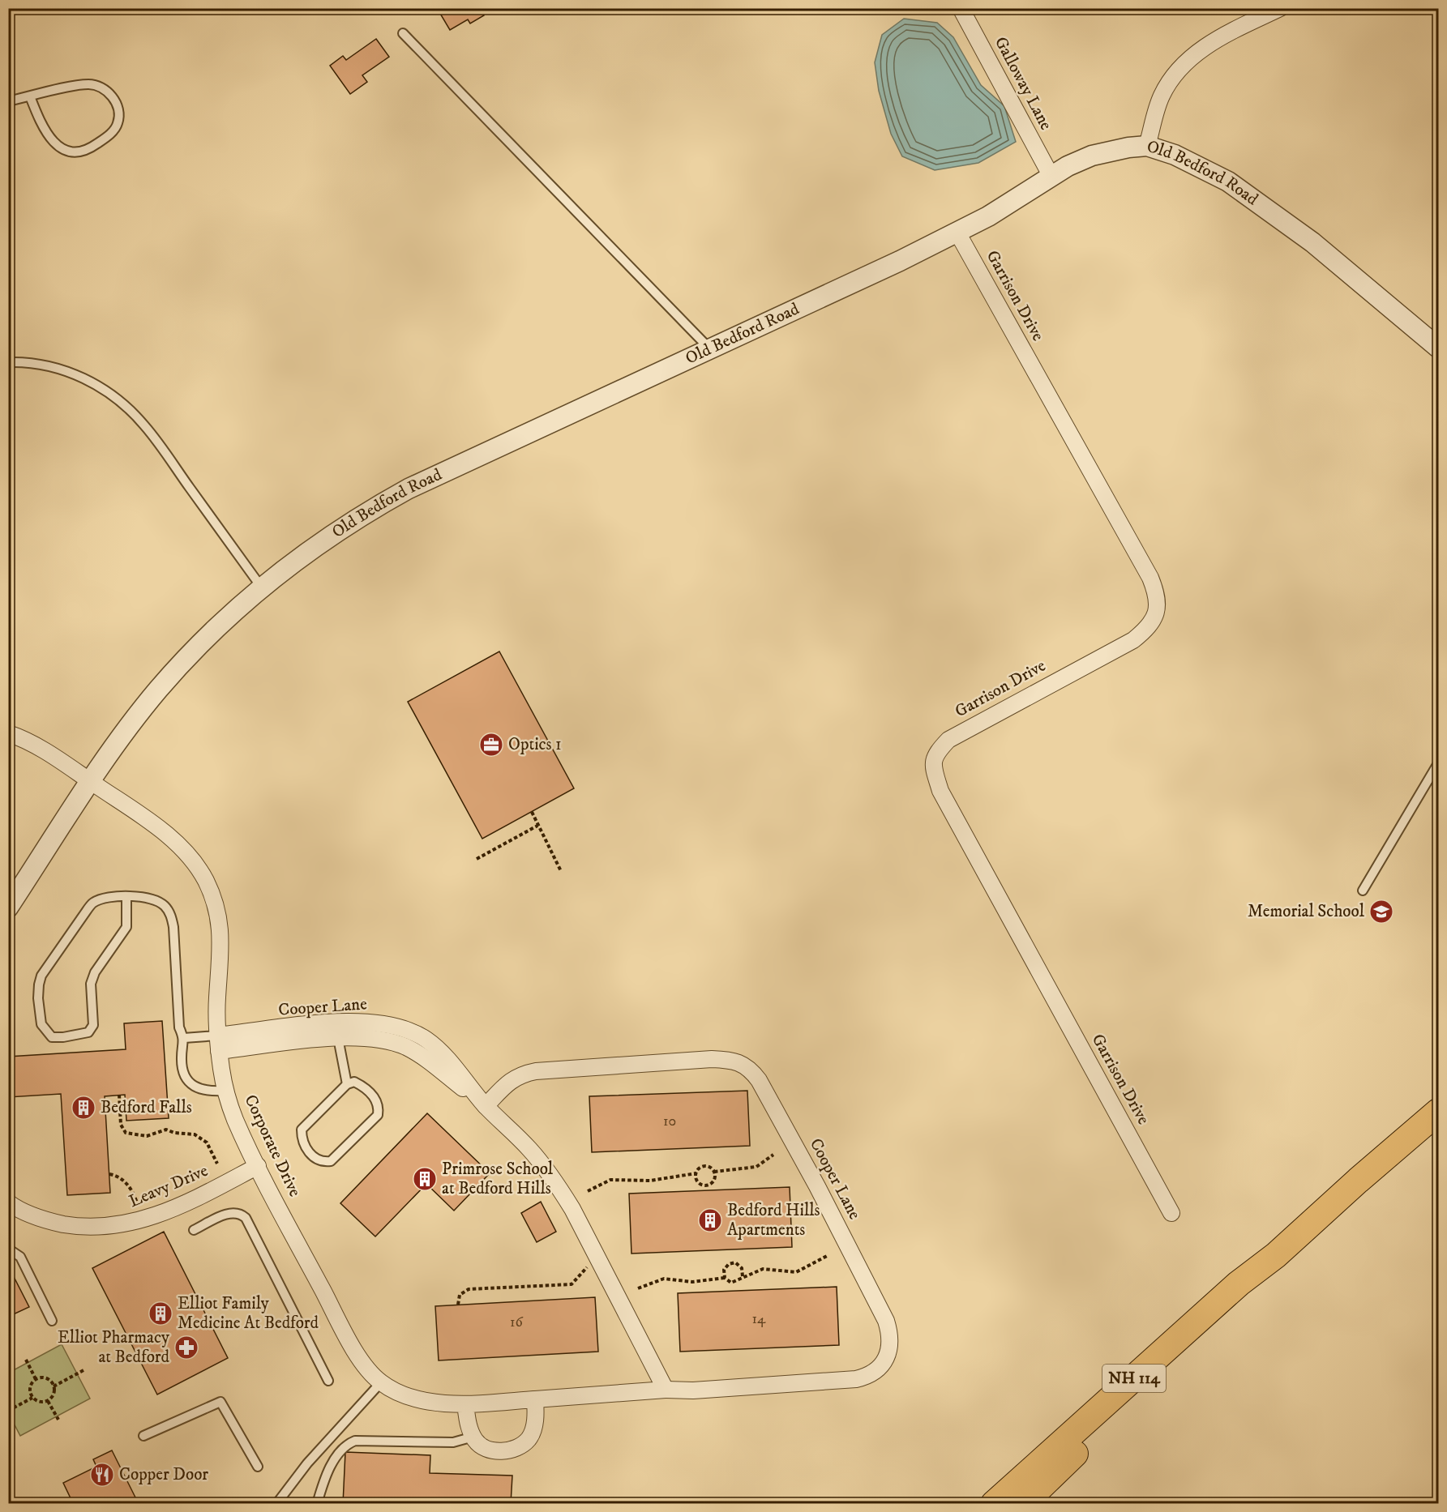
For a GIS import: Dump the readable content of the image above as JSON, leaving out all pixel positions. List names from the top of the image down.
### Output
{
  "streets": {
    "main road": ["NH 114"],
    "street": [
      "Galloway Lane",
      "Old Bedford Road",
      "Garrison Drive",
      "Cooper Lane",
      "Corporate Drive",
      "Leavy Drive"
    ]
  },
  "crossings": [
    ["Galloway Lane", "Old Bedford Road"],
    ["Old Bedford Road", "Garrison Drive"],
    ["Old Bedford Road", "Corporate Drive"],
    ["Cooper Lane", "Corporate Drive"],
    ["Corporate Drive", "Leavy Drive"]
  ],
  "places": {
    "office": ["Optics 1"],
    "school or university": ["Memorial School"],
    "building": [
      "Bedford Falls",
      "Primrose School at Bedford Hills",
      "Bedford Hills Apartments",
      "Elliot Family Medicine At Bedford"
    ],
    "pharmacy": ["Elliot Pharmacy at Bedford"],
    "restaurant": ["Copper Door"]
  },
  "house_numbers": ["10", "14", "16"]
}
